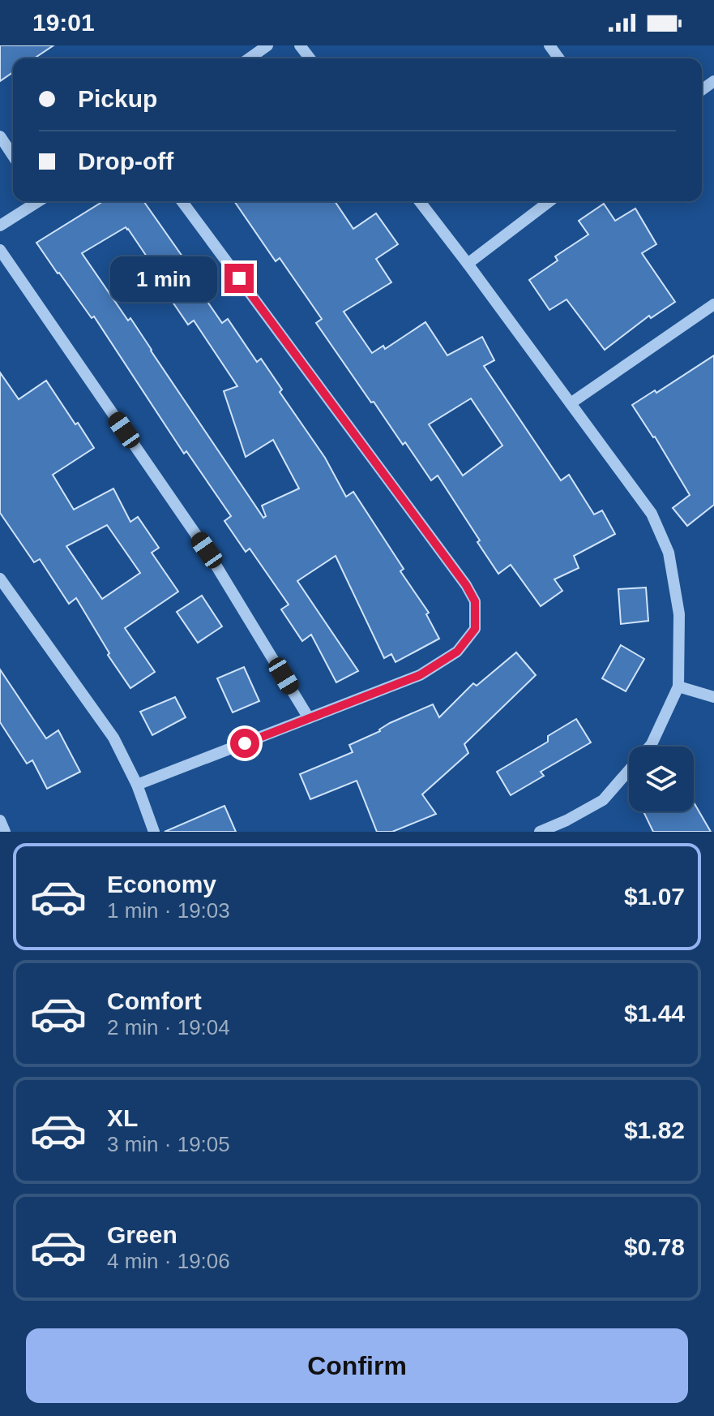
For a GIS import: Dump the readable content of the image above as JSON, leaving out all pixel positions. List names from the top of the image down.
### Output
{
  "page": {
    "status": "19:01",
    "banner": ["Pickup", "Drop-off"],
    "bubble": "1 min",
    "list": [
      {
        "name": "Economy",
        "note": "1 min · 19:03",
        "value": "$1.07"
      },
      {
        "name": "Comfort",
        "note": "2 min · 19:04",
        "value": "$1.44"
      },
      {
        "name": "XL",
        "note": "3 min · 19:05",
        "value": "$1.82"
      },
      {
        "name": "Green",
        "note": "4 min · 19:06",
        "value": "$0.78"
      }
    ],
    "buttons": "Confirm"
  }
}
